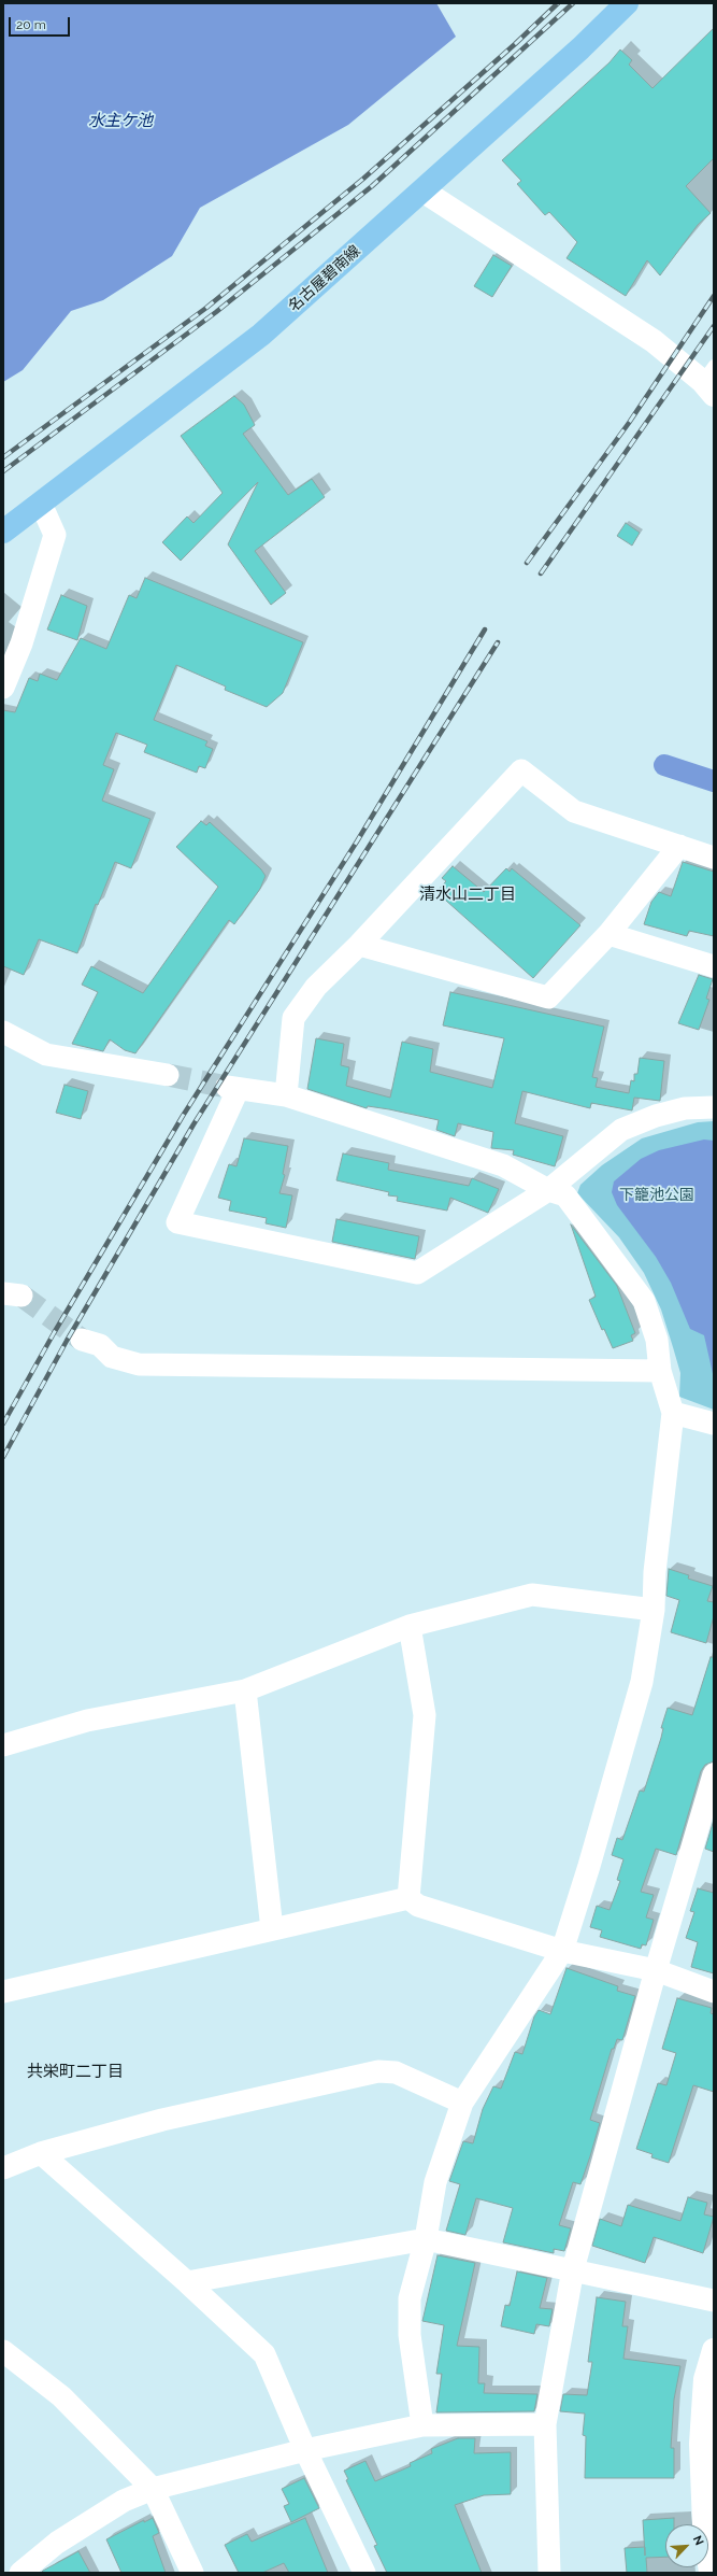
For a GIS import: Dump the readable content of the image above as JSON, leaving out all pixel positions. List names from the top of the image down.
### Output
{
  "streets": {
    "main road": ["名古屋碧南線"]
  },
  "districts": ["清水山二丁目", "共栄町二丁目"],
  "water": ["水主ケ池"],
  "parks": ["下籠池公園"],
  "scale_bar": "20 m",
  "north": "top right"
}
